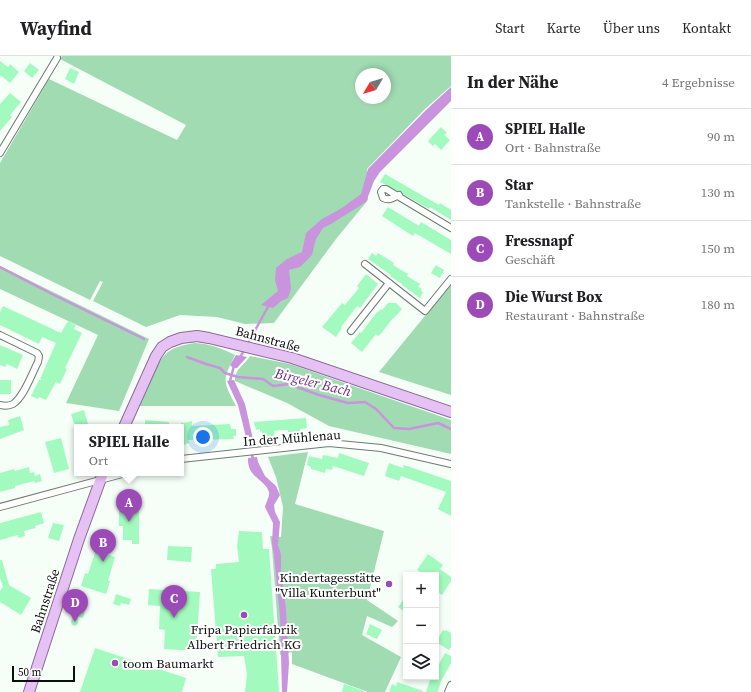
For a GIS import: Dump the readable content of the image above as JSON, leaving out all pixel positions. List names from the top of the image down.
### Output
{
  "streets": {
    "main road": ["Bahnstraße"],
    "street": ["In der Mühlenau"]
  },
  "water": ["Birgeler Bach"],
  "places": ["Kindertagesstätte \"Villa Kunterbunt\"", "Fripa Papierfabrik Albert Friedrich KG", "toom Baumarkt"],
  "scale_bar": "50 m",
  "north": "bottom left",
  "page": {
    "header": "Wayfind",
    "nav": [
      "Start",
      "Karte",
      "Über uns",
      "Kontakt"
    ],
    "heading": ["In der Nähe", "4 Ergebnisse"],
    "list": [
      {
        "mark": "A",
        "name": "SPIEL Halle",
        "note": "Ort · Bahnstraße",
        "value": "90 m"
      },
      {
        "mark": "B",
        "name": "Star",
        "note": "Tankstelle · Bahnstraße",
        "value": "130 m"
      },
      {
        "mark": "C",
        "name": "Fressnapf",
        "note": "Geschäft",
        "value": "150 m"
      },
      {
        "mark": "D",
        "name": "Die Wurst Box",
        "note": "Restaurant · Bahnstraße",
        "value": "180 m"
      }
    ],
    "popup": ["SPIEL Halle", "Ort"],
    "pins": [
      "A",
      "B",
      "C",
      "D"
    ],
    "map_buttons": ["+", "−"],
    "scale": "50 m"
  }
}
